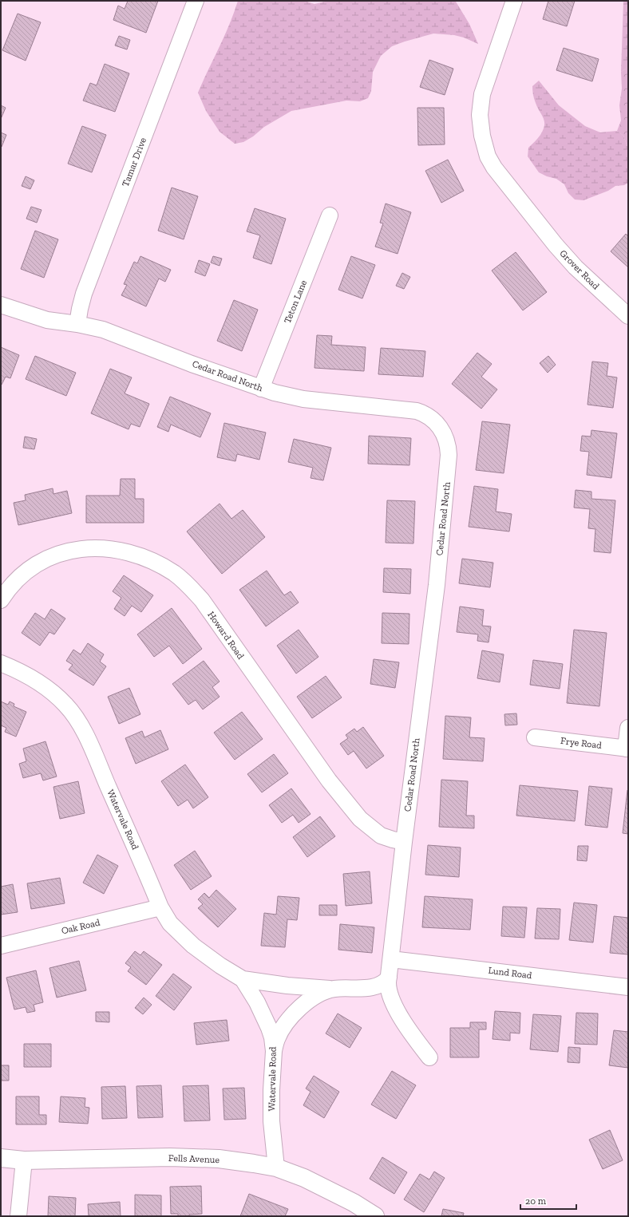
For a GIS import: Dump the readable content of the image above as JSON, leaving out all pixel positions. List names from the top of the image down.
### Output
{
  "streets": {
    "street": [
      "Tamar Drive",
      "Grover Road",
      "Teton Lane",
      "Cedar Road North",
      "Howard Road",
      "Frye Road",
      "Watervale Road",
      "Oak Road",
      "Lund Road",
      "Fells Avenue"
    ]
  },
  "crossings": [
    ["Tamar Drive", "Cedar Road North"],
    ["Teton Lane", "Cedar Road North"],
    ["Cedar Road North", "Howard Road"],
    ["Cedar Road North", "Lund Road"],
    ["Watervale Road", "Oak Road"],
    ["Watervale Road", "Fells Avenue"]
  ],
  "scale_bar": "20 m"
}
